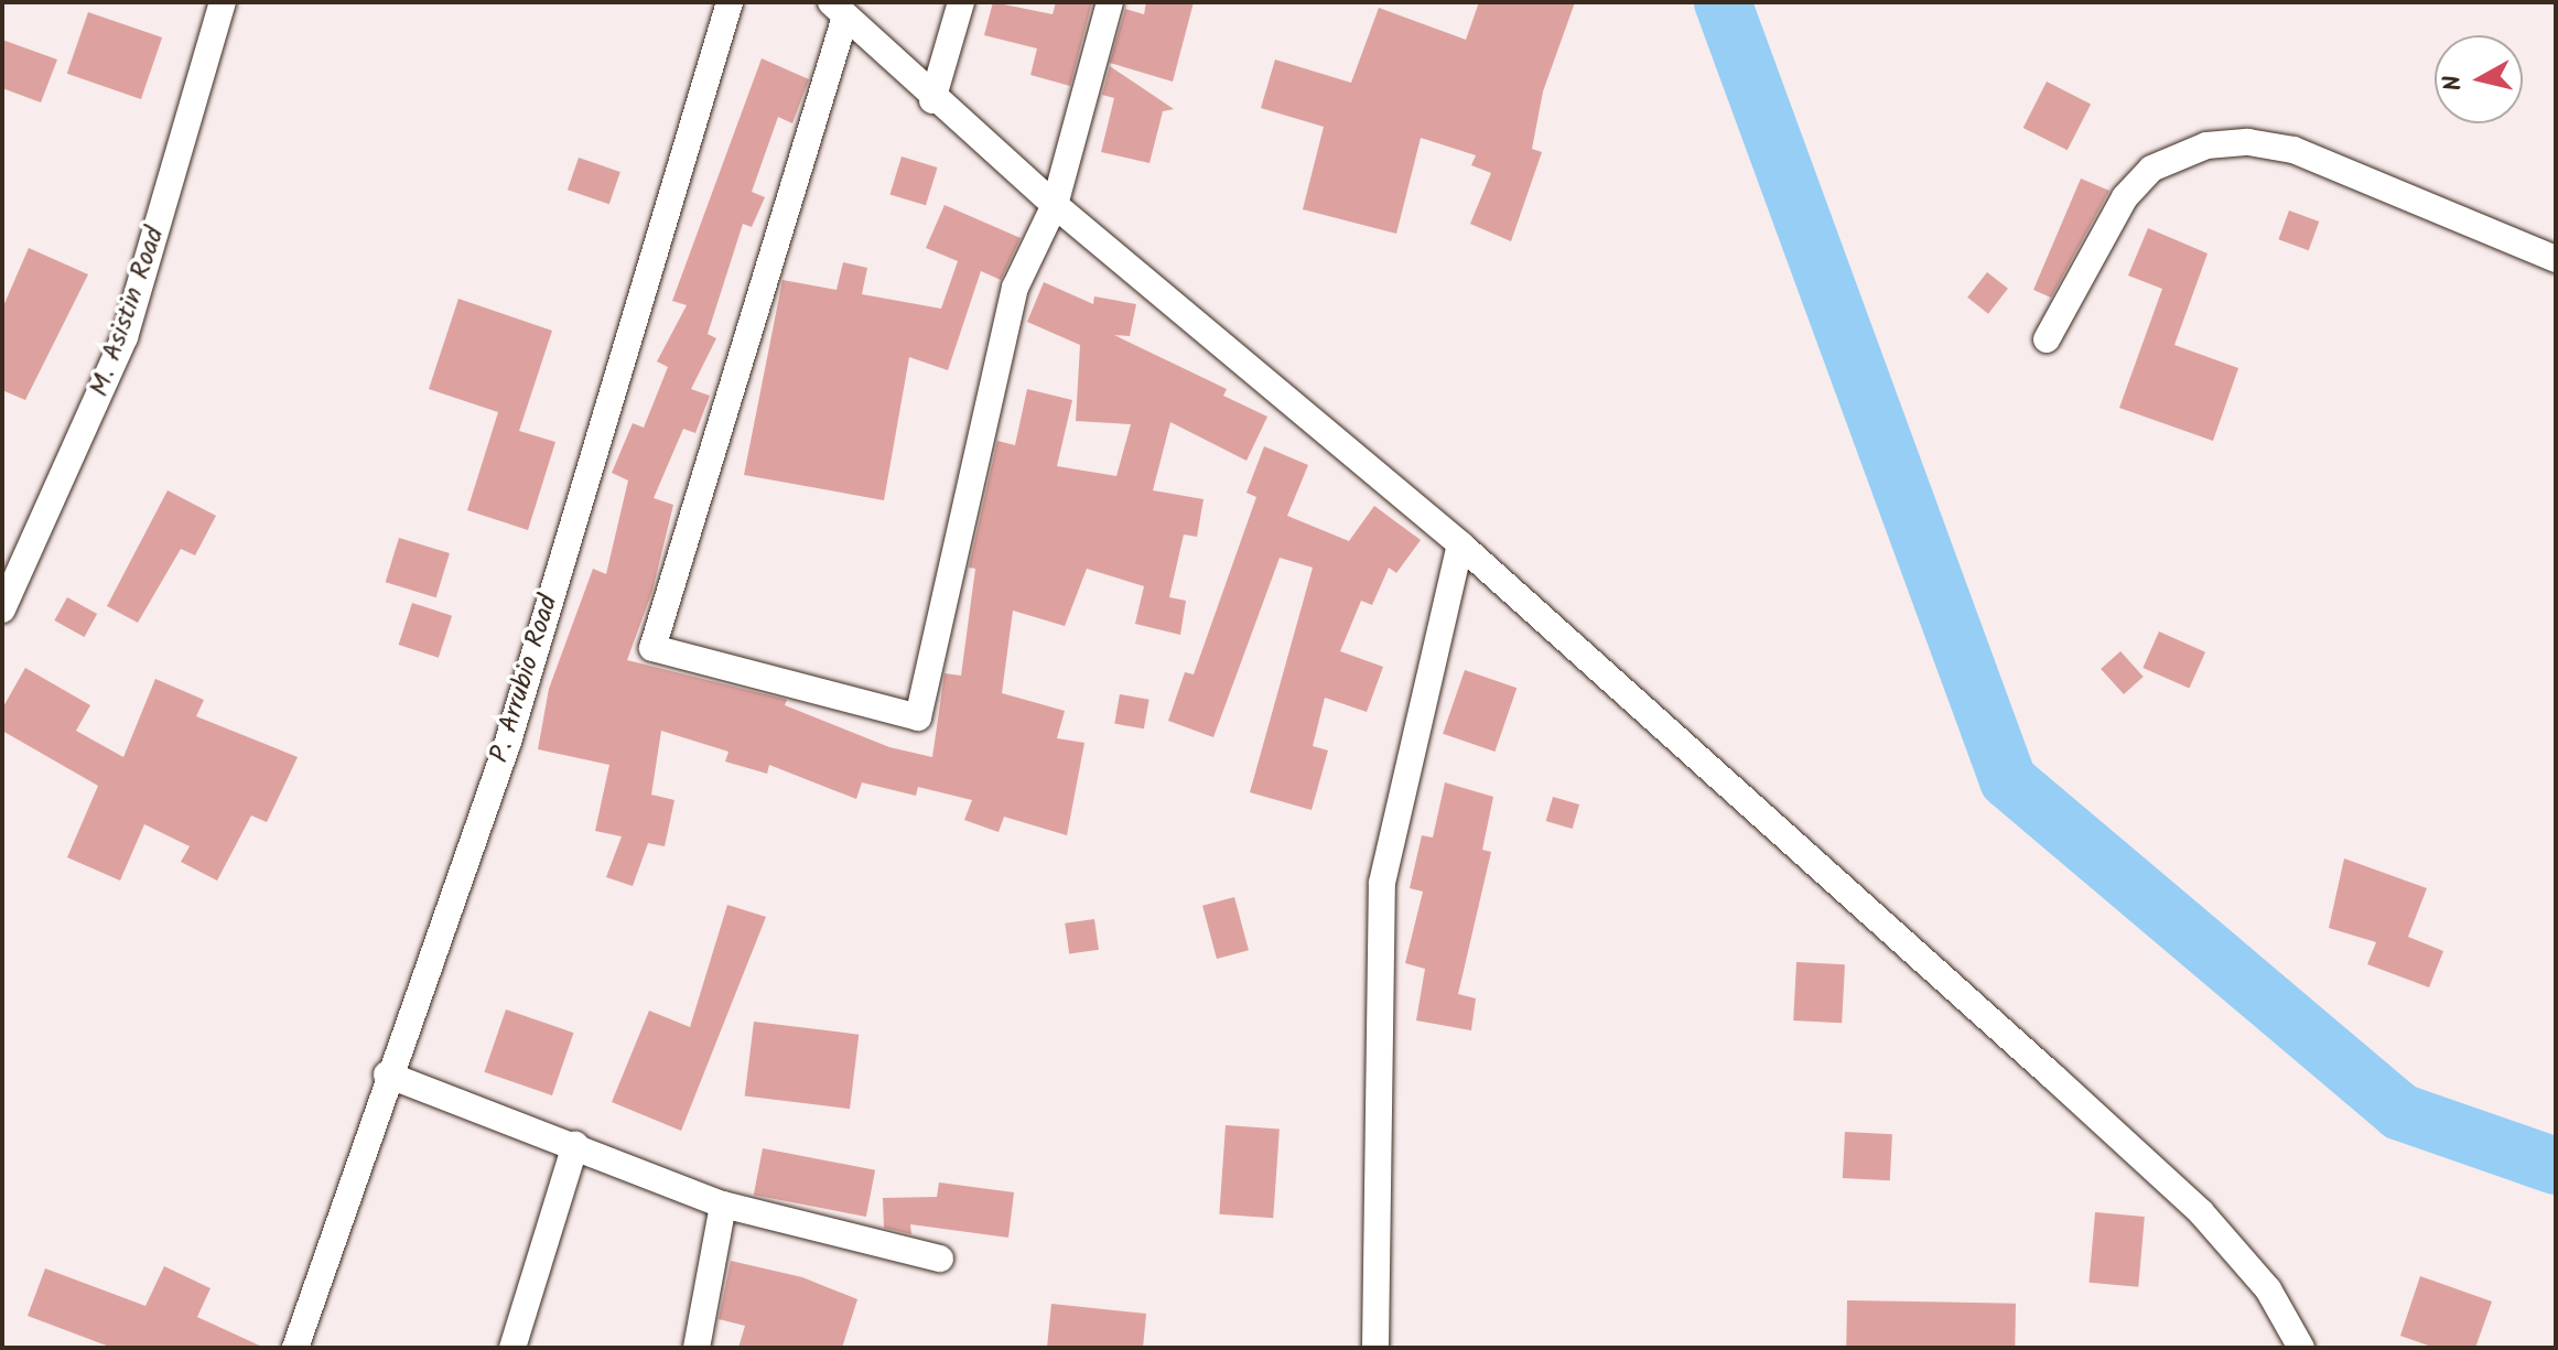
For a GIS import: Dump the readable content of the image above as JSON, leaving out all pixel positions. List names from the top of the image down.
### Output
{
  "streets": {
    "street": ["M. Asistin Road", "P. Arrubio Road"]
  },
  "north": "left"
}
